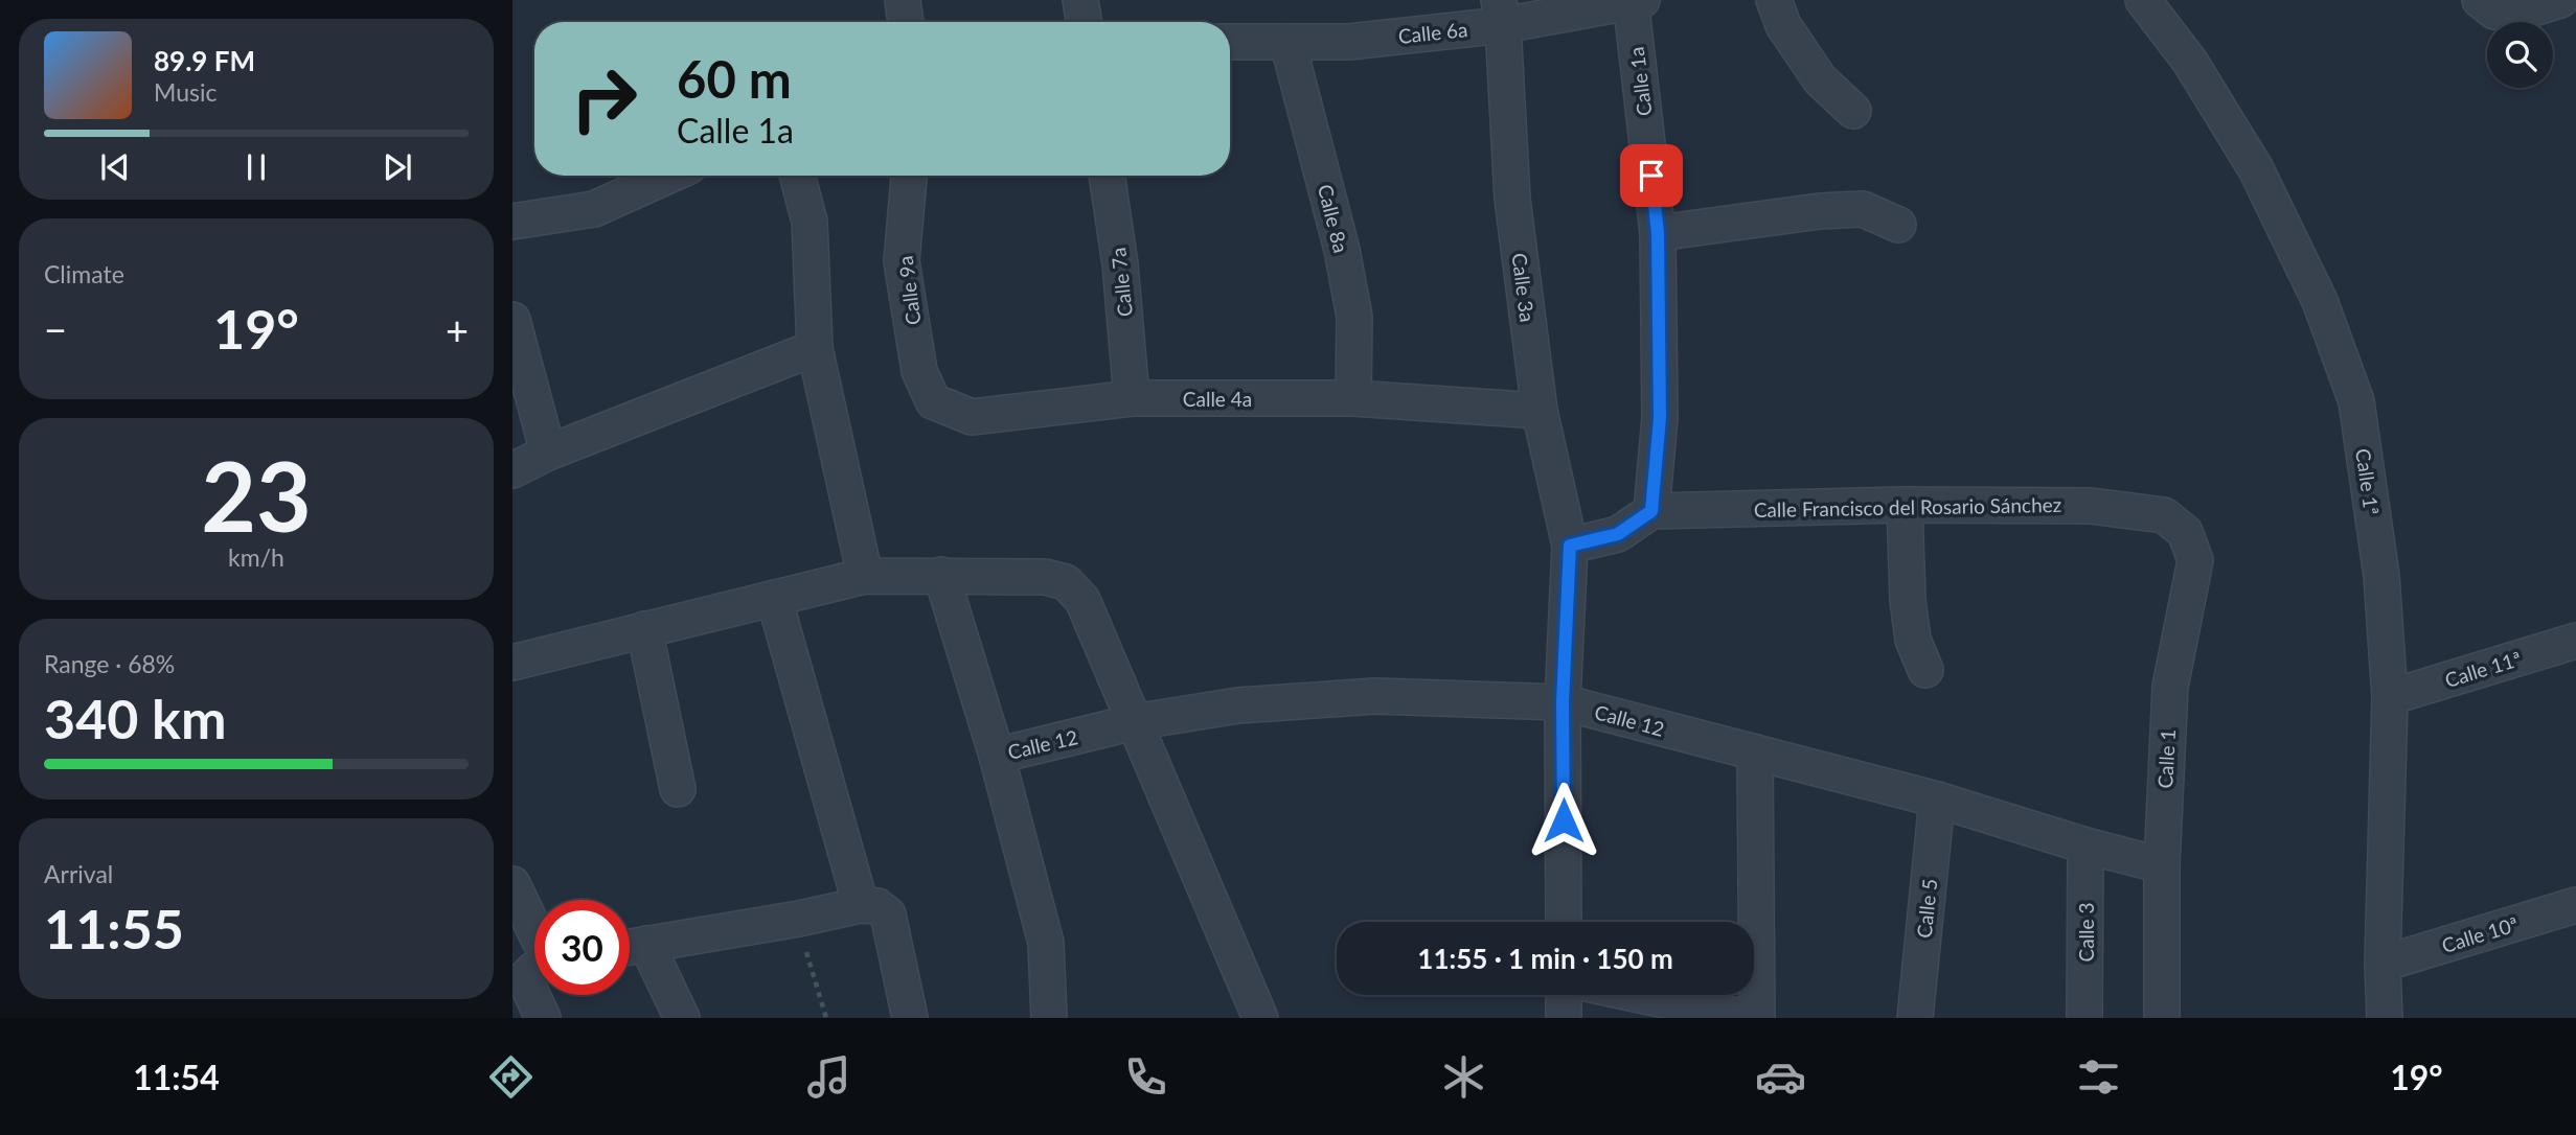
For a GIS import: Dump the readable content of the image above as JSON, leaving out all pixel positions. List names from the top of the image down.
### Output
{
  "streets": {
    "street": [
      "Calle 6a",
      "Calle 1a",
      "Calle 8a",
      "Calle 7a",
      "Calle 3a",
      "Calle 9a",
      "Calle 4a",
      "Calle 1ª",
      "Calle Francisco del Rosario Sánchez",
      "Calle 11ª",
      "Calle 12",
      "Calle 1",
      "Calle 5",
      "Calle 3",
      "Calle 10ª"
    ]
  },
  "crossings": [
    ["Calle 6a", "Calle 1a"],
    ["Calle 6a", "Calle 8a"],
    ["Calle 6a", "Calle 3a"],
    ["Calle 1a", "Calle Francisco del Rosario Sánchez"],
    ["Calle 8a", "Calle 4a"],
    ["Calle 7a", "Calle 4a"],
    ["Calle 3a", "Calle 4a"],
    ["Calle 3a", "Calle 12"],
    ["Calle 9a", "Calle 4a"],
    ["Calle 1ª", "Calle 11ª"],
    ["Calle 1ª", "Calle 10ª"],
    ["Calle Francisco del Rosario Sánchez", "Calle 1"],
    ["Calle 12", "Calle 1"],
    ["Calle 12", "Calle 5"],
    ["Calle 12", "Calle 3"]
  ],
  "page": {
    "turn": ["60 m", "Calle 1a"],
    "song": ["89.9 FM", "Music"],
    "tile": [
      "Climate",
      ["23", "km/h"],
      ["Range · 68%", "340 km"],
      ["Arrival", "11:55"]
    ],
    "heat": ["−", "19°", "+"],
    "limit": "30",
    "trip": "11:55 · 1 min · 150 m",
    "tabs": ["11:54", "19°"]
  }
}
